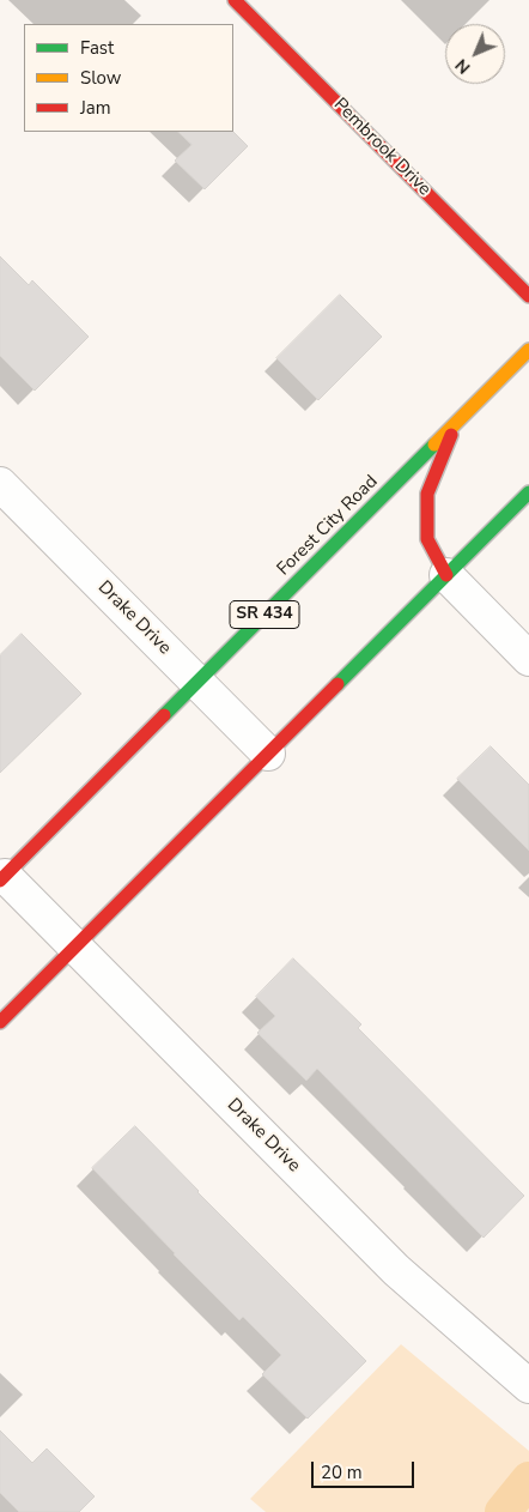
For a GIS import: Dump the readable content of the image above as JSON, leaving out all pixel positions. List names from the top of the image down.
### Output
{
  "streets": {
    "main road": ["Pembrook Drive", "Forest City Road", "SR 434"],
    "street": ["Drake Drive"]
  },
  "crossings": [
    ["Forest City Road", "Drake Drive"]
  ],
  "legend": ["Fast", "Slow", "Jam"],
  "scale_bar": "20 m",
  "north": "bottom left"
}
